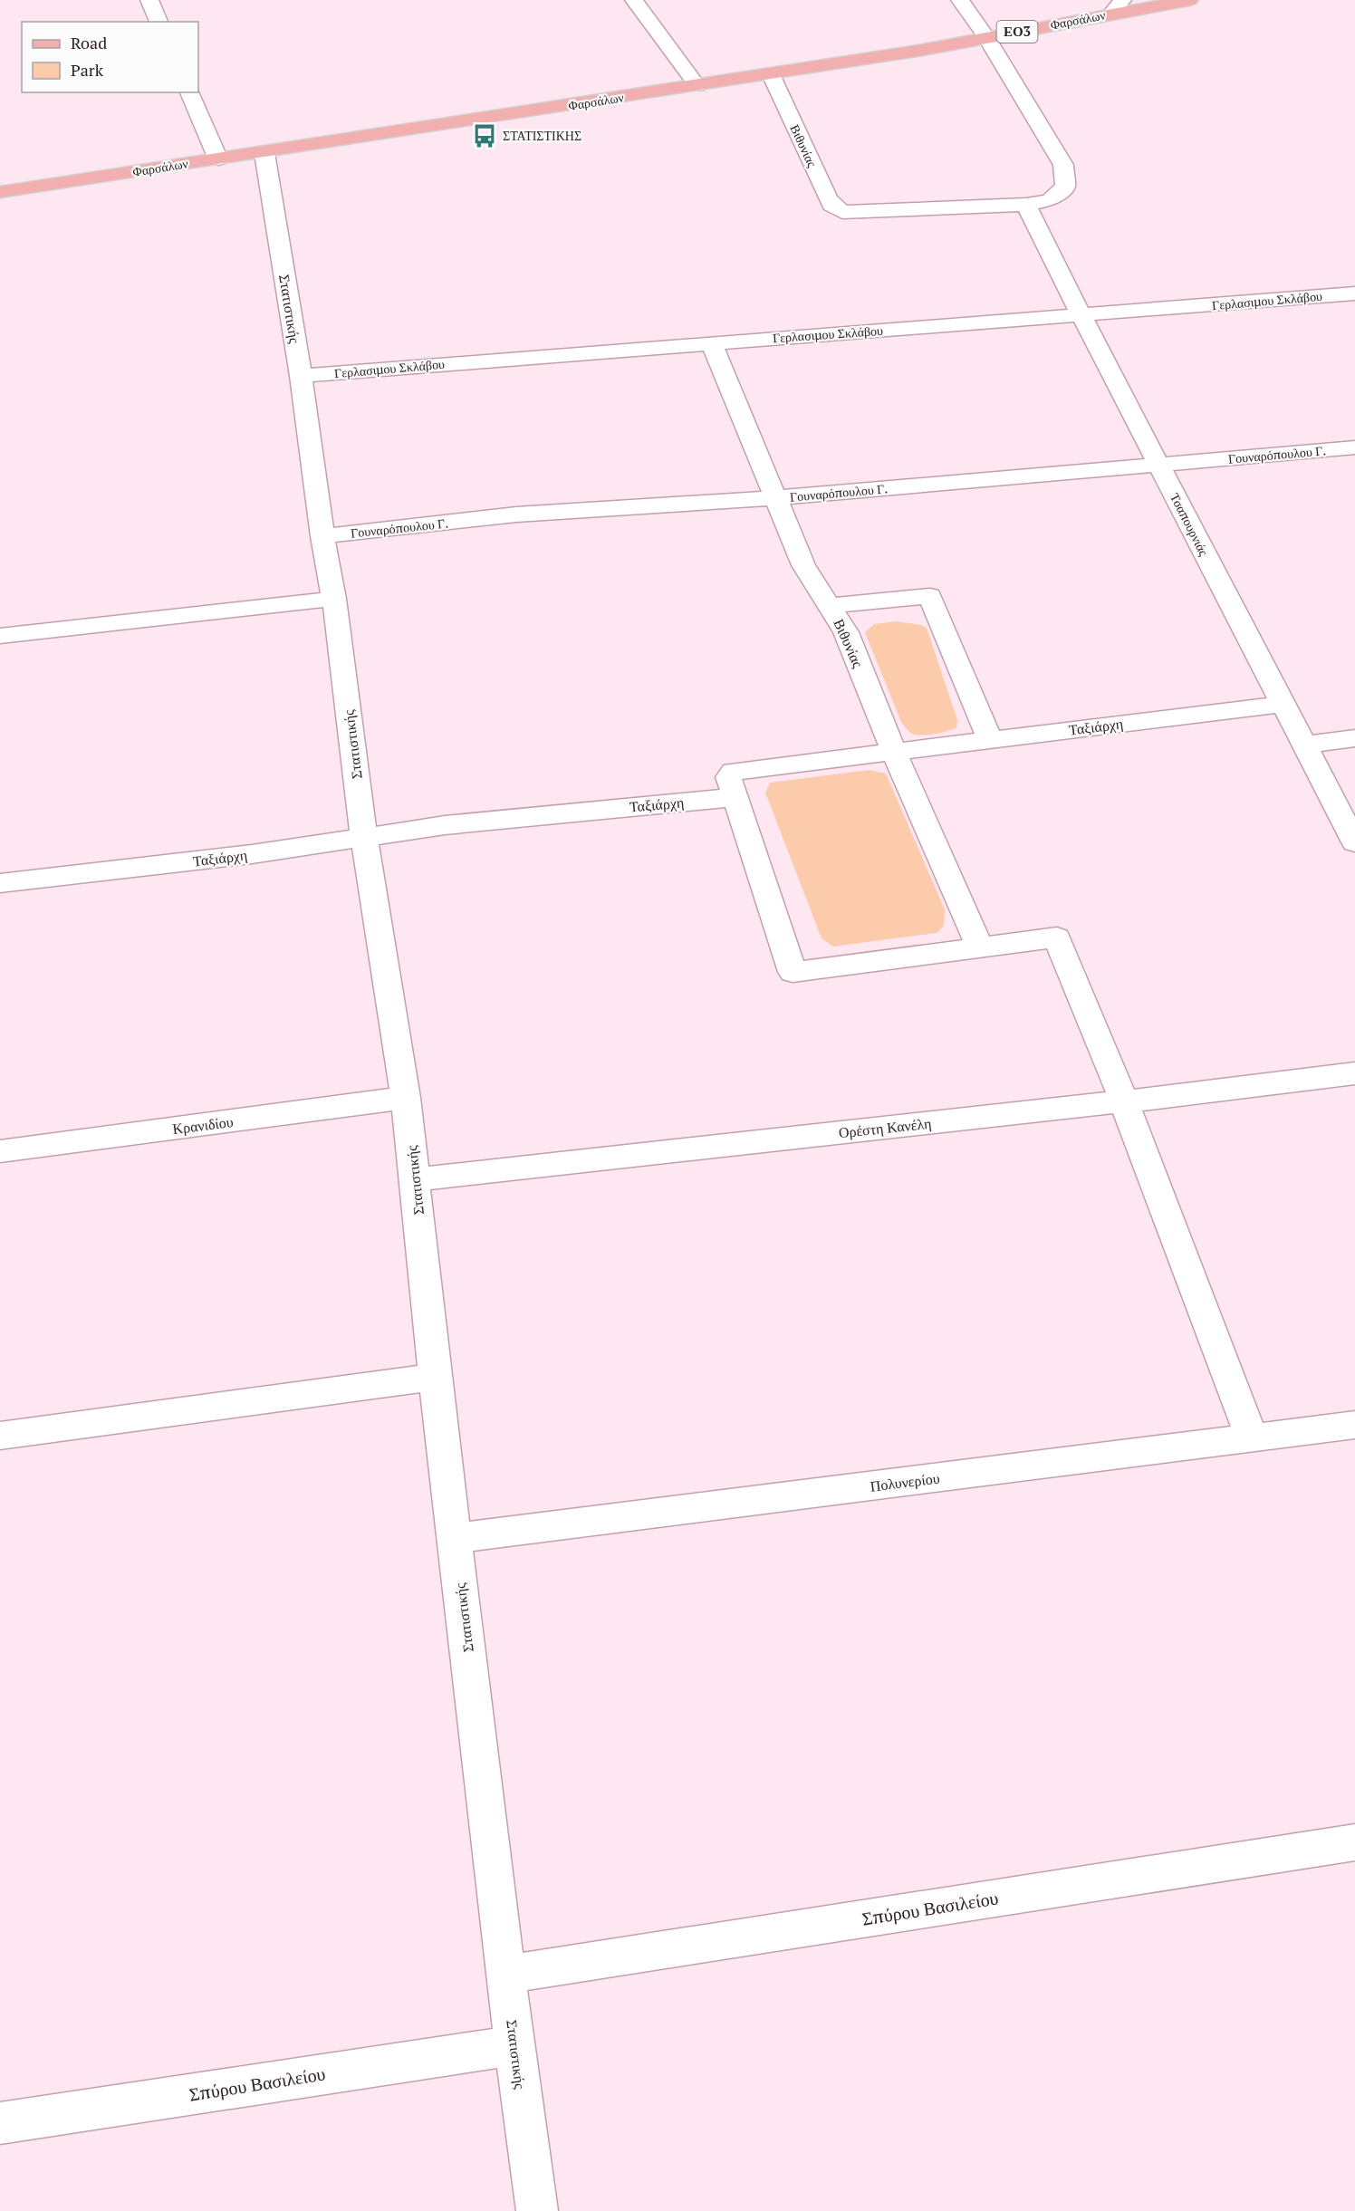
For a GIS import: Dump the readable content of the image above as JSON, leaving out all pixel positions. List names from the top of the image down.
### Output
{
  "streets": {
    "main road": ["Φαρσάλων", "ΕΟ3"],
    "street": [
      "Βιθυνίας",
      "Γερλασιμου Σκλάβου",
      "Στατιστικής",
      "Γουναρόπουλου Γ.",
      "Τσαπουρνιάς",
      "Ταξιάρχη",
      "Κρανιδίου",
      "Ορέστη Κανέλη",
      "Πολυνερίου",
      "Σπύρου Βασιλείου"
    ]
  },
  "crossings": [
    ["Φαρσάλων", "Βιθυνίας"],
    ["Φαρσάλων", "Στατιστικής"],
    ["Βιθυνίας", "Γερλασιμου Σκλάβου"],
    ["Βιθυνίας", "Γουναρόπουλου Γ."],
    ["Βιθυνίας", "Τσαπουρνιάς"],
    ["Βιθυνίας", "Ταξιάρχη"],
    ["Γερλασιμου Σκλάβου", "Στατιστικής"],
    ["Γερλασιμου Σκλάβου", "Τσαπουρνιάς"],
    ["Στατιστικής", "Γουναρόπουλου Γ."],
    ["Στατιστικής", "Ταξιάρχη"],
    ["Στατιστικής", "Κρανιδίου"],
    ["Στατιστικής", "Ορέστη Κανέλη"],
    ["Στατιστικής", "Πολυνερίου"],
    ["Στατιστικής", "Σπύρου Βασιλείου"],
    ["Γουναρόπουλου Γ.", "Τσαπουρνιάς"],
    ["Τσαπουρνιάς", "Ταξιάρχη"]
  ],
  "places": {
    "bus stop": ["ΣΤΑΤΙΣΤΙΚΗΣ"]
  },
  "legend": ["Road", "Park"]
}
